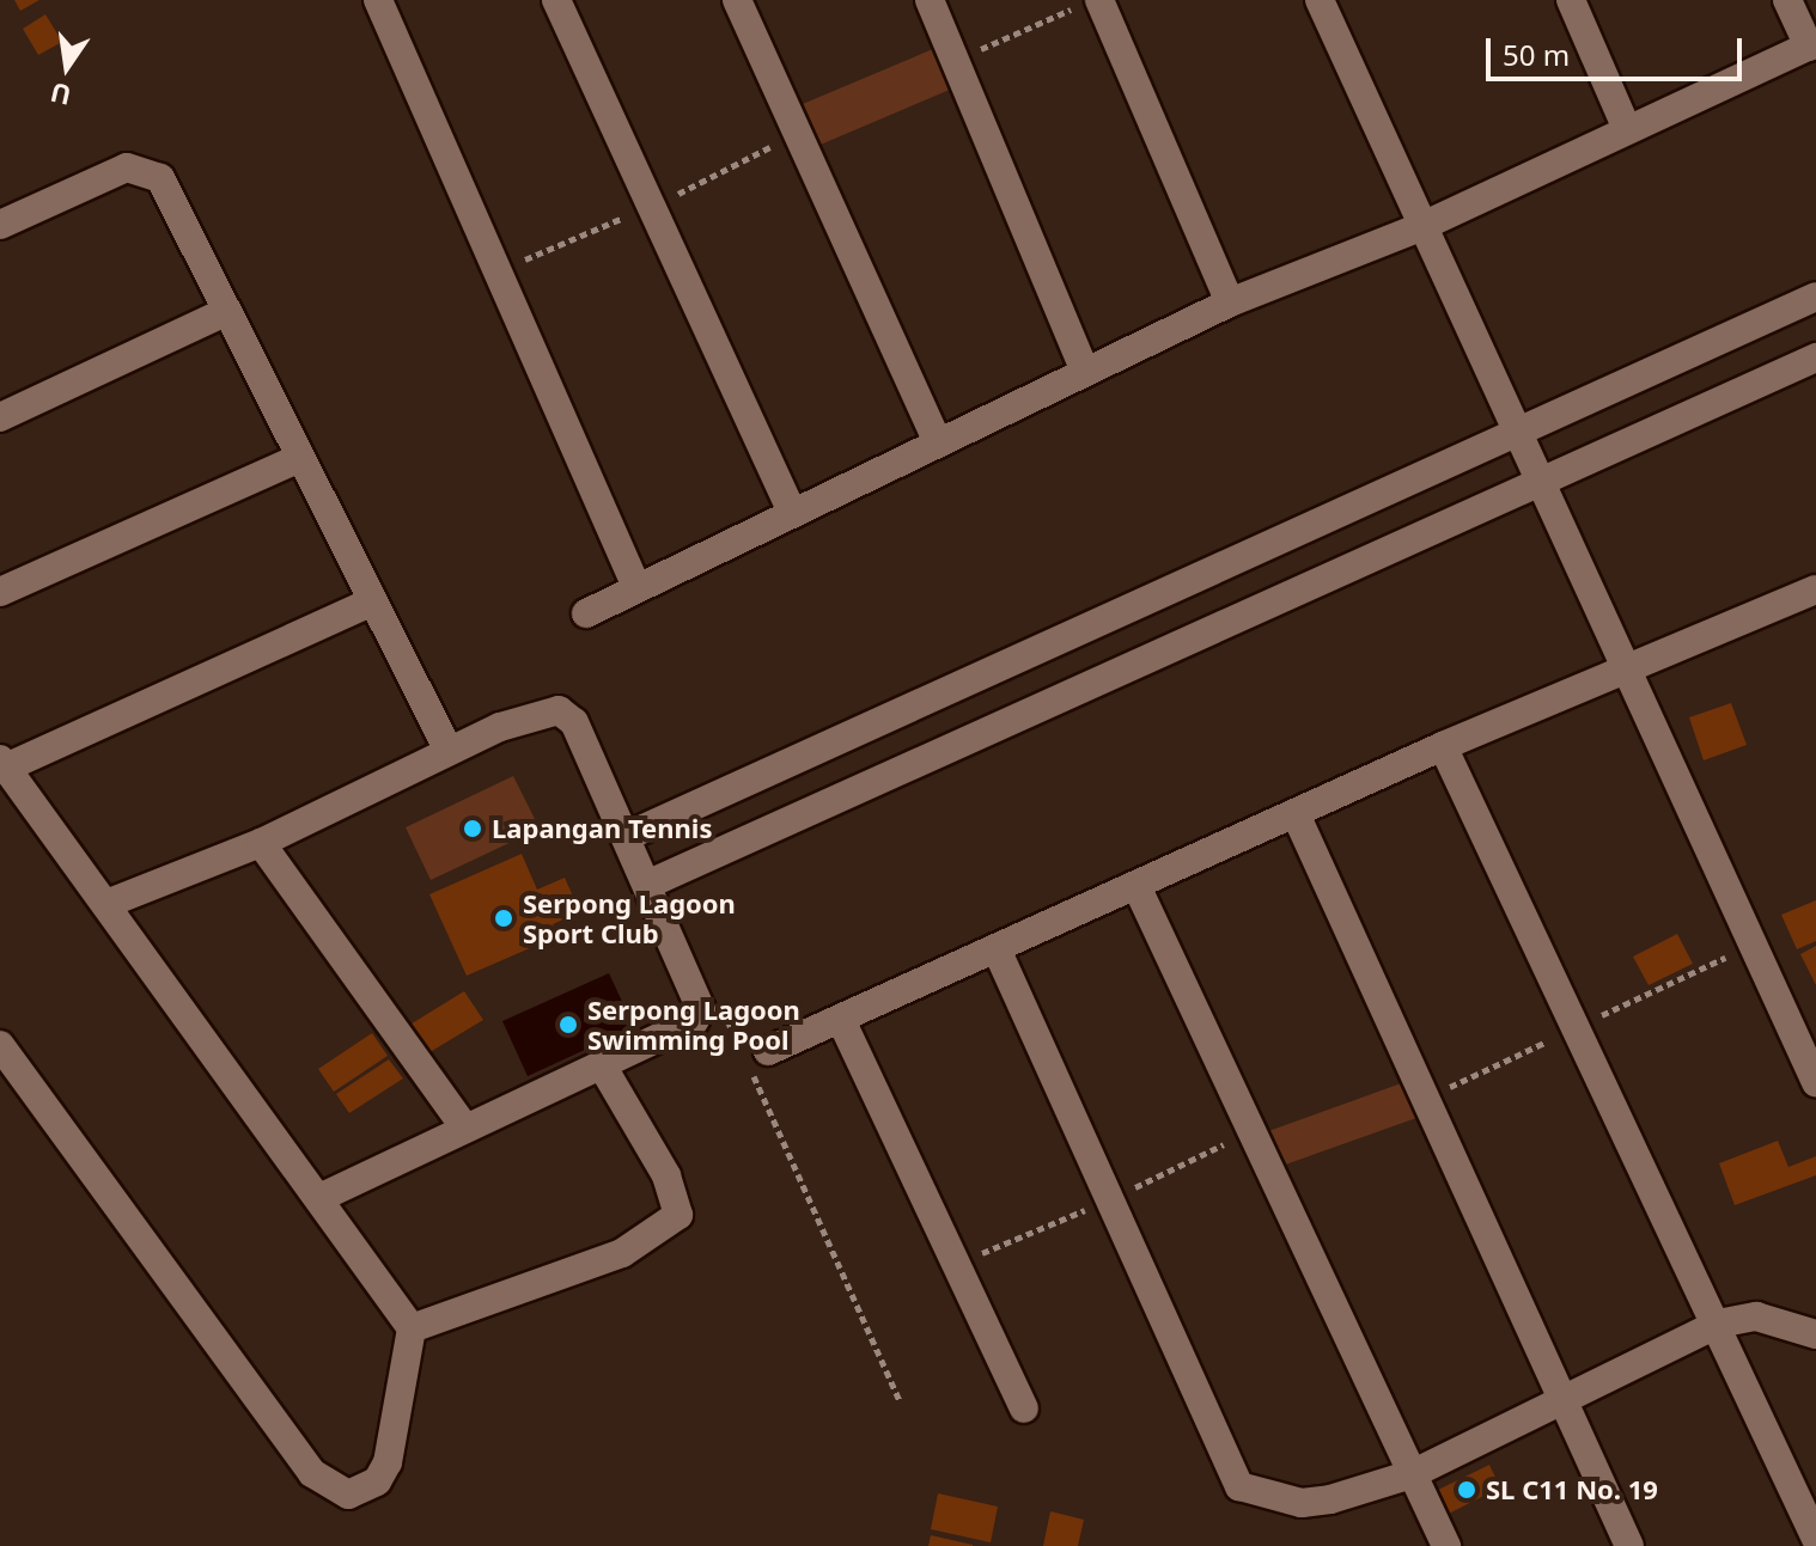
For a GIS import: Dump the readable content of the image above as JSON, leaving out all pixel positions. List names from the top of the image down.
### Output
{
  "places": [
    "Lapangan Tennis",
    "Serpong Lagoon Sport Club",
    "Serpong Lagoon Swimming Pool",
    "SL C11 No. 19"
  ],
  "scale_bar": "50 m",
  "north": "bottom"
}
